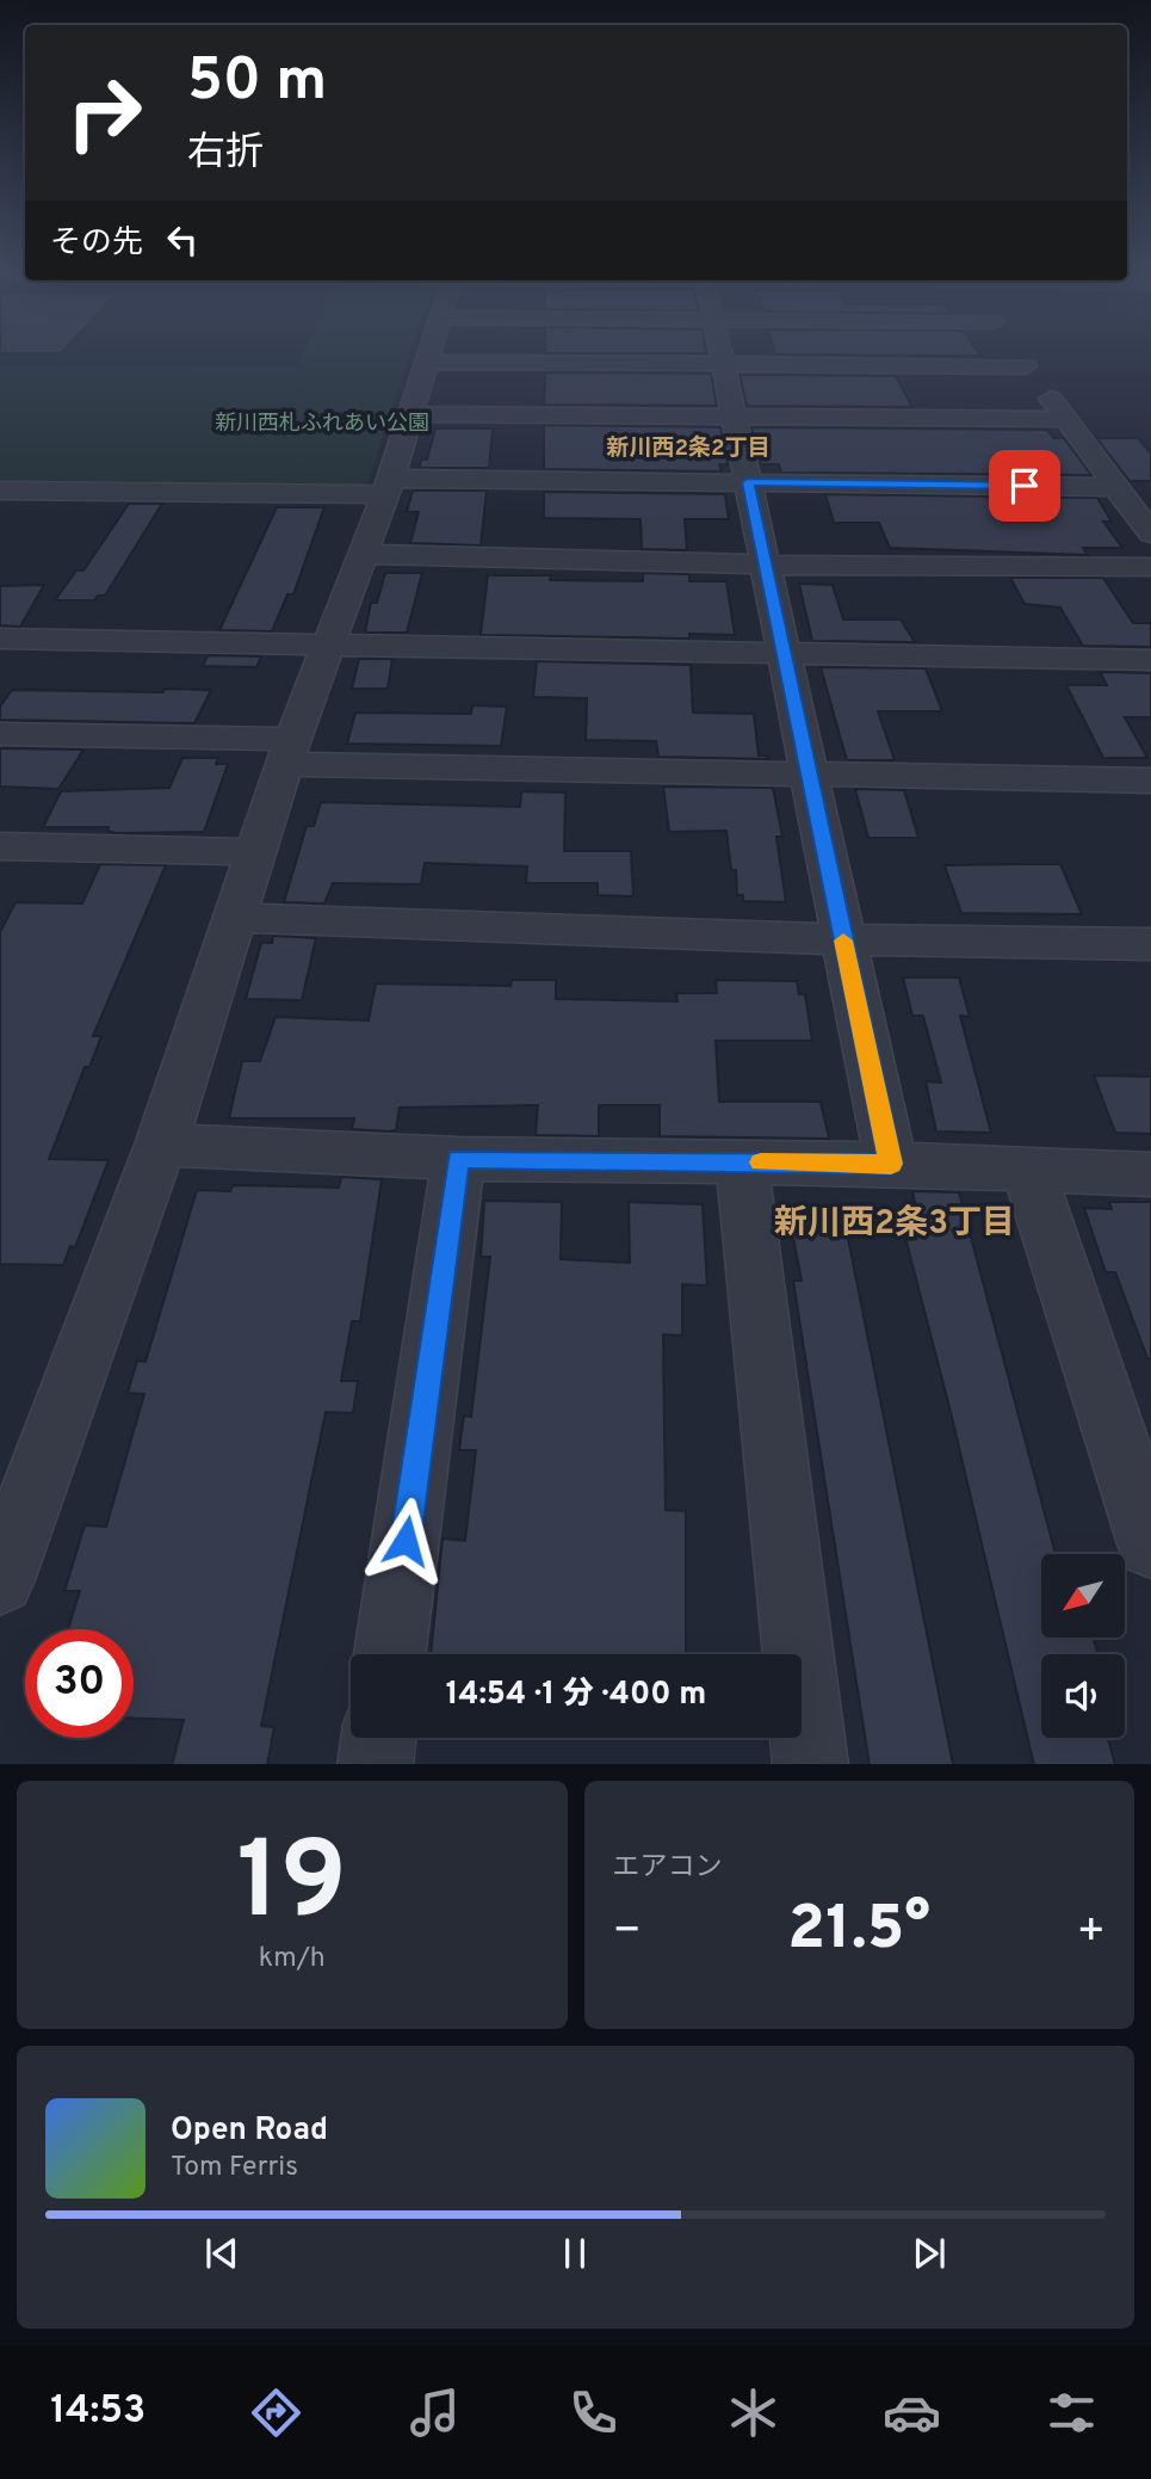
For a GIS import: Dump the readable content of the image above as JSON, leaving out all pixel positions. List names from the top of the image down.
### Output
{
  "districts": ["新川西2条2丁目", "新川西2条3丁目"],
  "parks": ["新川西札ふれあい公園"],
  "north": "bottom left",
  "page": {
    "turn": ["50 m", "右折"],
    "then": "その先",
    "limit": "30",
    "trip": "14:54 · 1 分 · 400 m",
    "tile": [
      ["19", "km/h"],
      "エアコン"
    ],
    "heat": ["−", "21.5°", "+"],
    "song": ["Open Road", "Tom Ferris"],
    "tabs": "14:53"
  }
}
